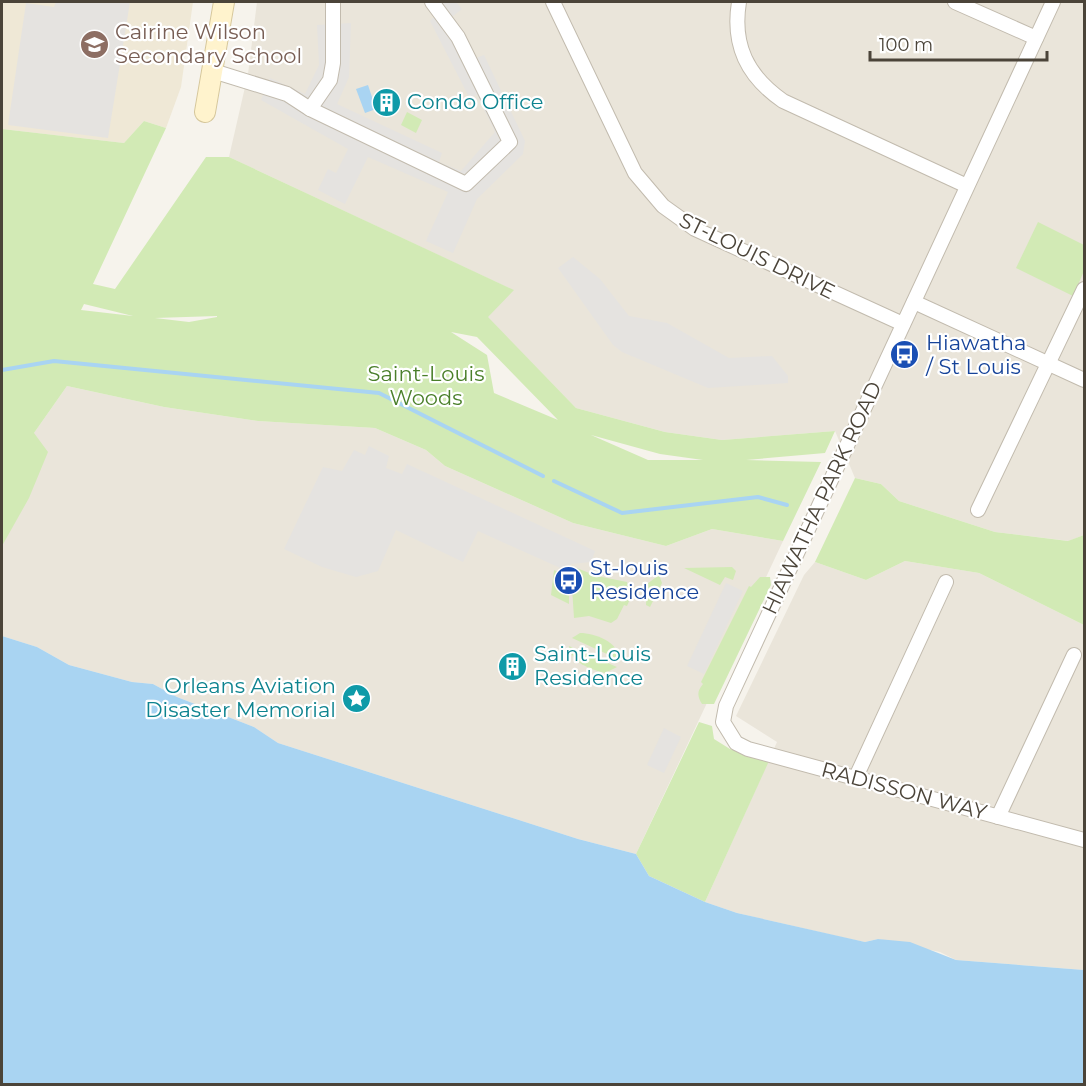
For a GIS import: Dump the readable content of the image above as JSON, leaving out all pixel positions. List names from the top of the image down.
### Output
{
  "streets": {
    "street": ["ST-LOUIS DRIVE", "HIAWATHA PARK ROAD", "RADISSON WAY"]
  },
  "crossings": [
    ["ST-LOUIS DRIVE", "HIAWATHA PARK ROAD"],
    ["HIAWATHA PARK ROAD", "RADISSON WAY"]
  ],
  "parks": ["Saint-Louis Woods"],
  "places": {
    "school or university": ["Cairine Wilson Secondary School"],
    "building": ["Condo Office", "Saint-Louis Residence"],
    "bus stop": ["Hiawatha / St Louis", "St-louis Residence"],
    "place": ["Orleans Aviation Disaster Memorial"]
  },
  "scale_bar": "100 m"
}
